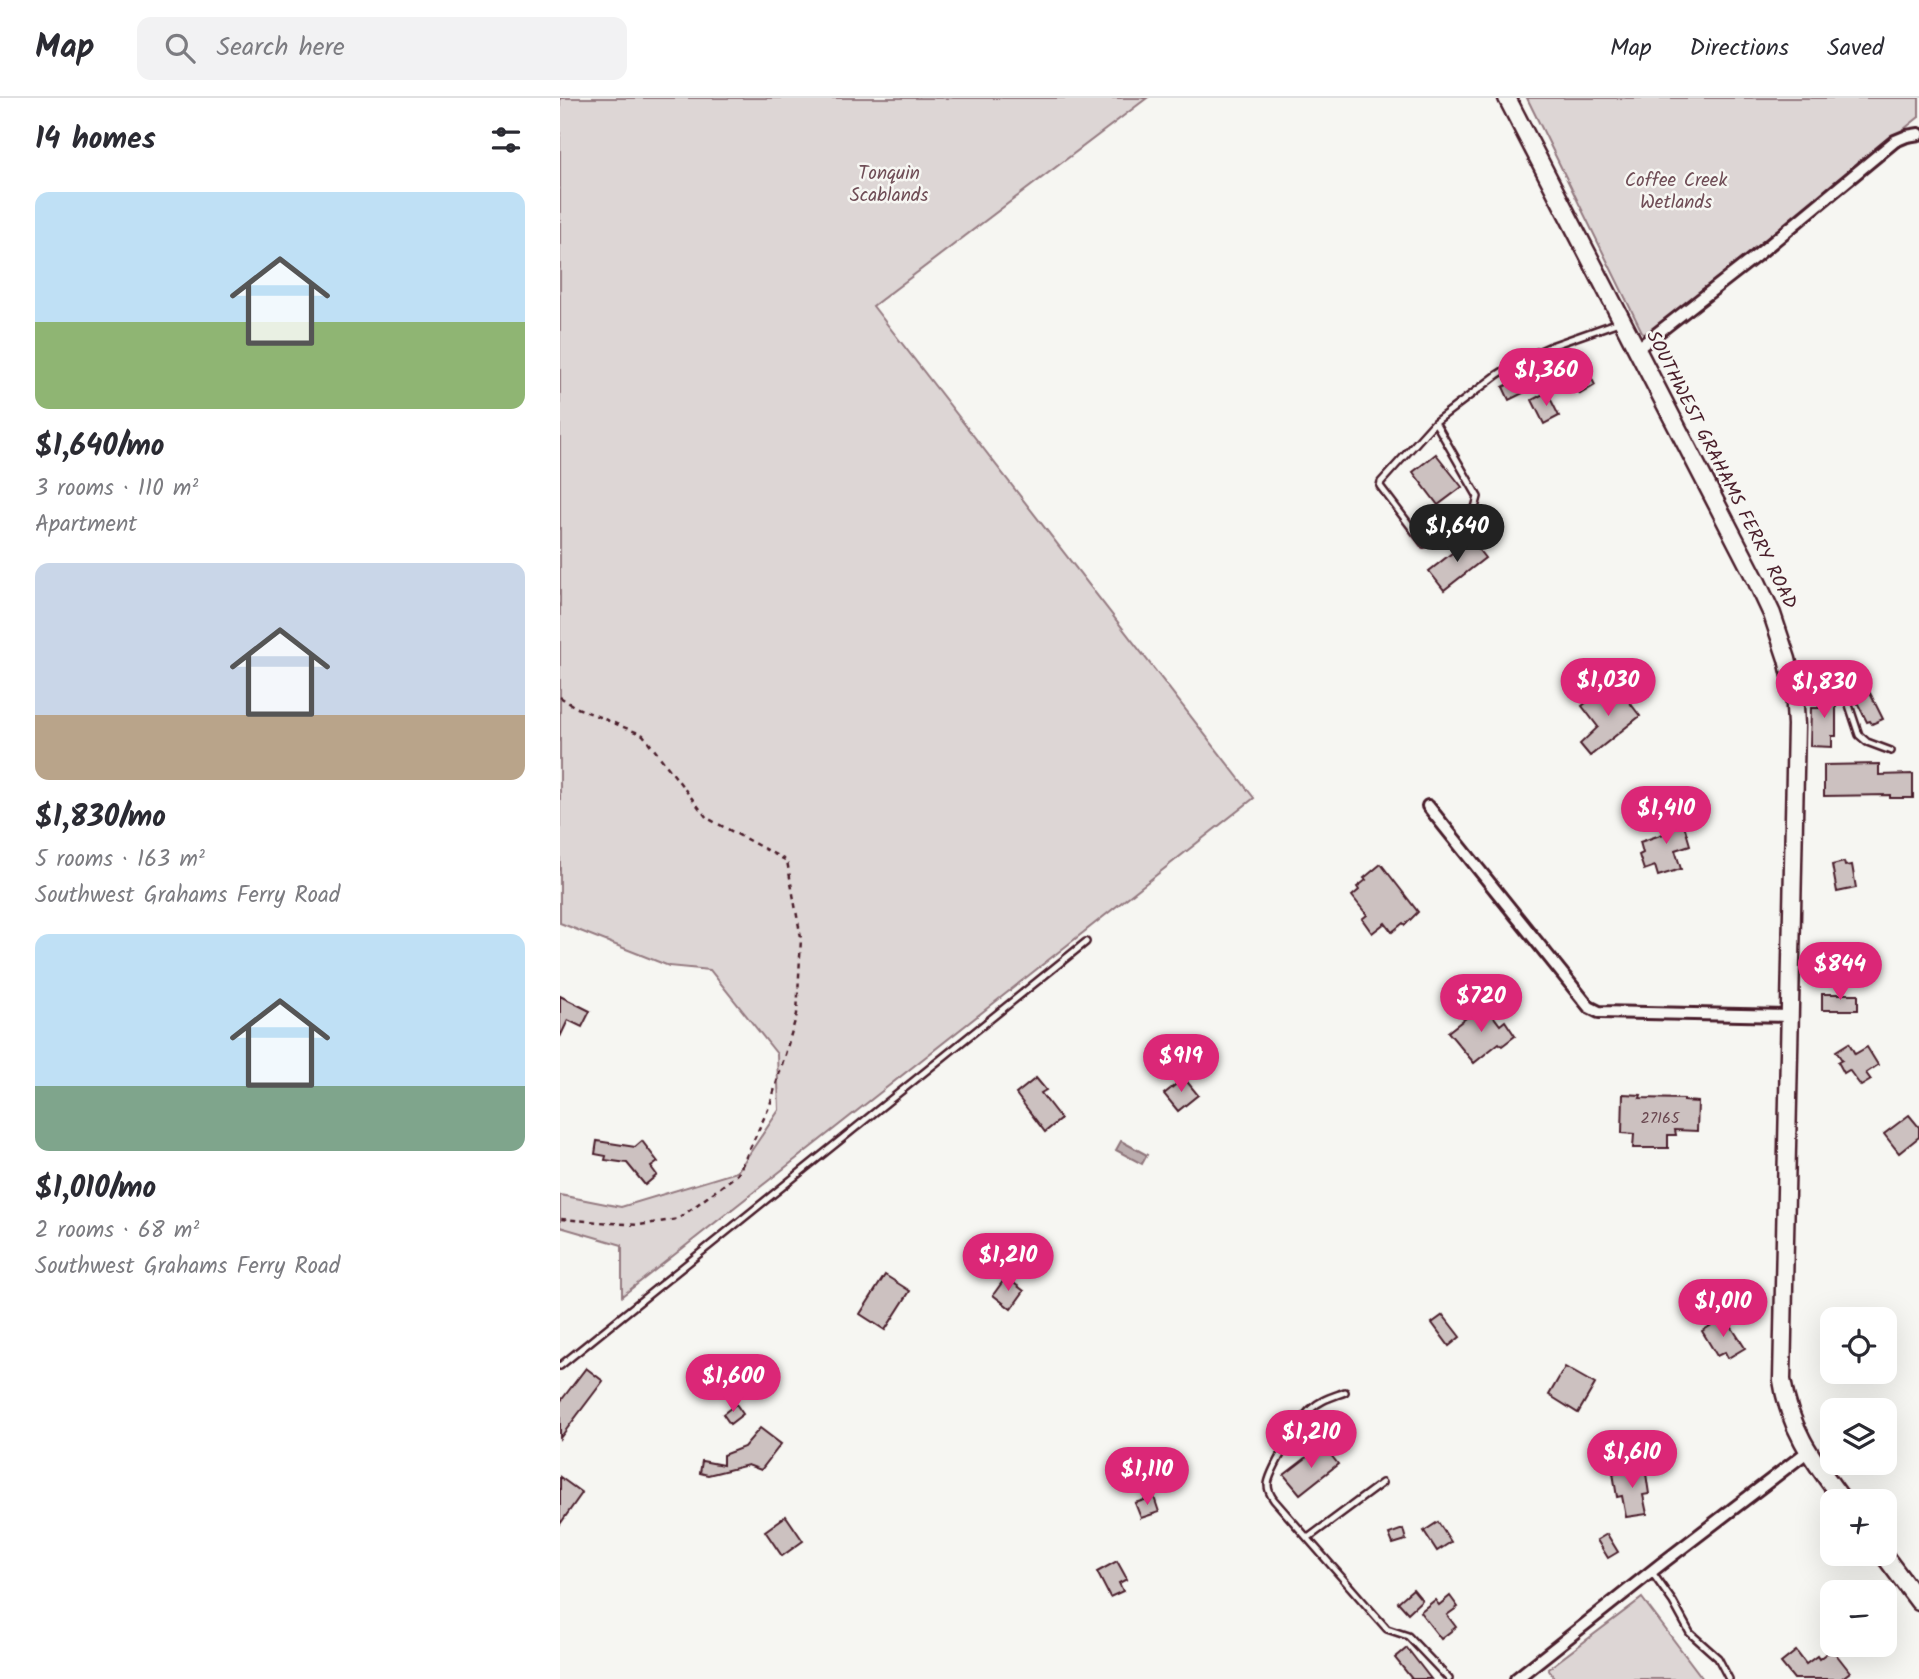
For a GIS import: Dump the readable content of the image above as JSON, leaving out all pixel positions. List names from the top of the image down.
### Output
{
  "streets": {
    "main road": ["SOUTHWEST GRAHAMS FERRY ROAD"]
  },
  "parks": ["Tonquin Scablands", "Coffee Creek Wetlands"],
  "house_numbers": ["27165"],
  "page": {
    "header": "Map",
    "search": "Search here",
    "nav": ["Map", "Directions", "Saved"],
    "heading": "14 homes",
    "list": [
      {
        "name": "$1,640/mo",
        "note": "3 rooms · 110 m² · Apartment"
      },
      {
        "name": "$1,830/mo",
        "note": "5 rooms · 163 m² · Southwest Grahams Ferry Road"
      },
      {
        "name": "$1,010/mo",
        "note": "2 rooms · 68 m² · Southwest Grahams Ferry Road"
      }
    ],
    "price": [
      "$1,360",
      "$1,640",
      "$1,030",
      "$1,830",
      "$1,410",
      "$844",
      "$720",
      "$919",
      "$1,210",
      "$1,010",
      "$1,600",
      "$1,210",
      "$1,610",
      "$1,110"
    ],
    "map_buttons": ["+", "−"]
  }
}
